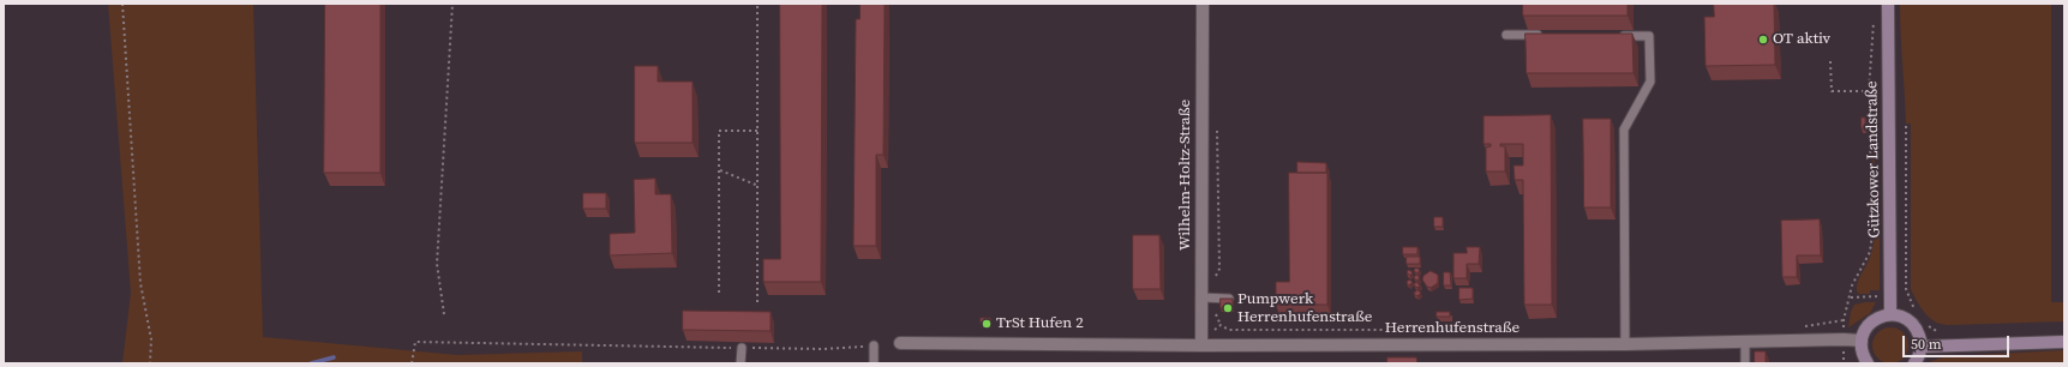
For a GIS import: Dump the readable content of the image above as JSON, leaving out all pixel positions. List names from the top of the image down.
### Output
{
  "streets": {
    "main road": ["Gützkower Landstraße"],
    "street": ["Wilhelm-Holtz-Straße", "Herrenhufenstraße"]
  },
  "crossings": [
    ["Wilhelm-Holtz-Straße", "Herrenhufenstraße"]
  ],
  "places": ["OT aktiv", "Pumpwerk Herrenhufenstraße", "TrSt Hufen 2"],
  "scale_bar": "50 m"
}
